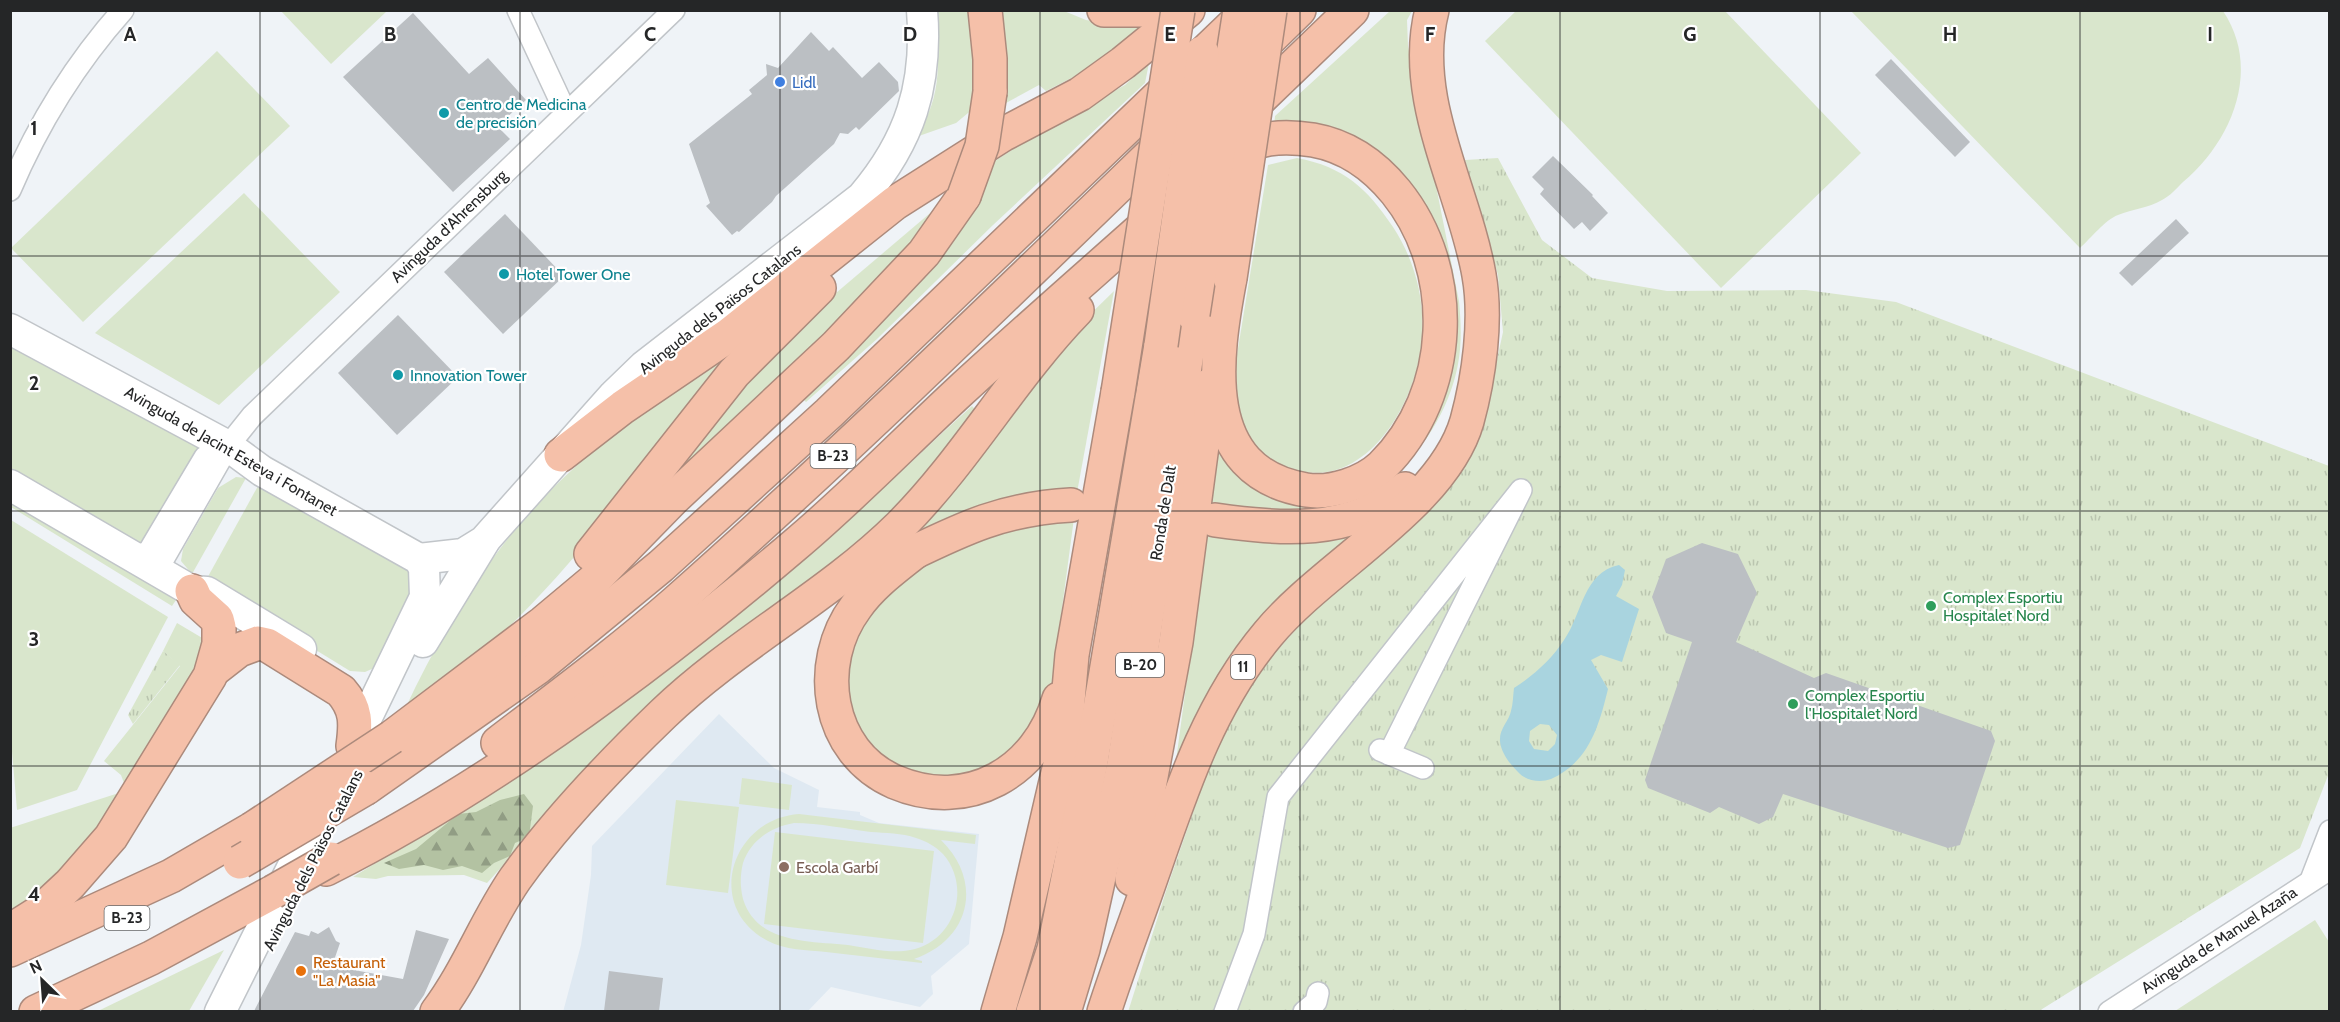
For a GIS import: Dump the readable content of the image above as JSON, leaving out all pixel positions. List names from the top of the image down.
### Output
{
  "streets": {
    "highway": [
      "B-23",
      "Ronda de Dalt",
      "B-20",
      "11"
    ],
    "street": [
      "Avinguda d'Ahrensburg",
      "Avinguda dels Països Catalans",
      "Avinguda de Jacint Esteva i Fontanet",
      "Avinguda de Manuel Azaña"
    ]
  },
  "crossings": [
    ["Avinguda d'Ahrensburg", "Avinguda de Jacint Esteva i Fontanet"],
    ["Avinguda dels Països Catalans", "Avinguda de Jacint Esteva i Fontanet"]
  ],
  "places": [
    "Lidl",
    "Centro de Medicina de precisión",
    "Hotel Tower One",
    "Innovation Tower",
    "Complex Esportiu Hospitalet Nord",
    "Complex Esportiu l'Hospitalet Nord",
    "Escola Garbí",
    "Restaurant \"La Masia\""
  ],
  "north": "top left",
  "grid": {
    "columns": [
      "A",
      "B",
      "C",
      "D",
      "E",
      "F",
      "G",
      "H",
      "I"
    ],
    "rows": [
      "1",
      "2",
      "3",
      "4"
    ]
  }
}
